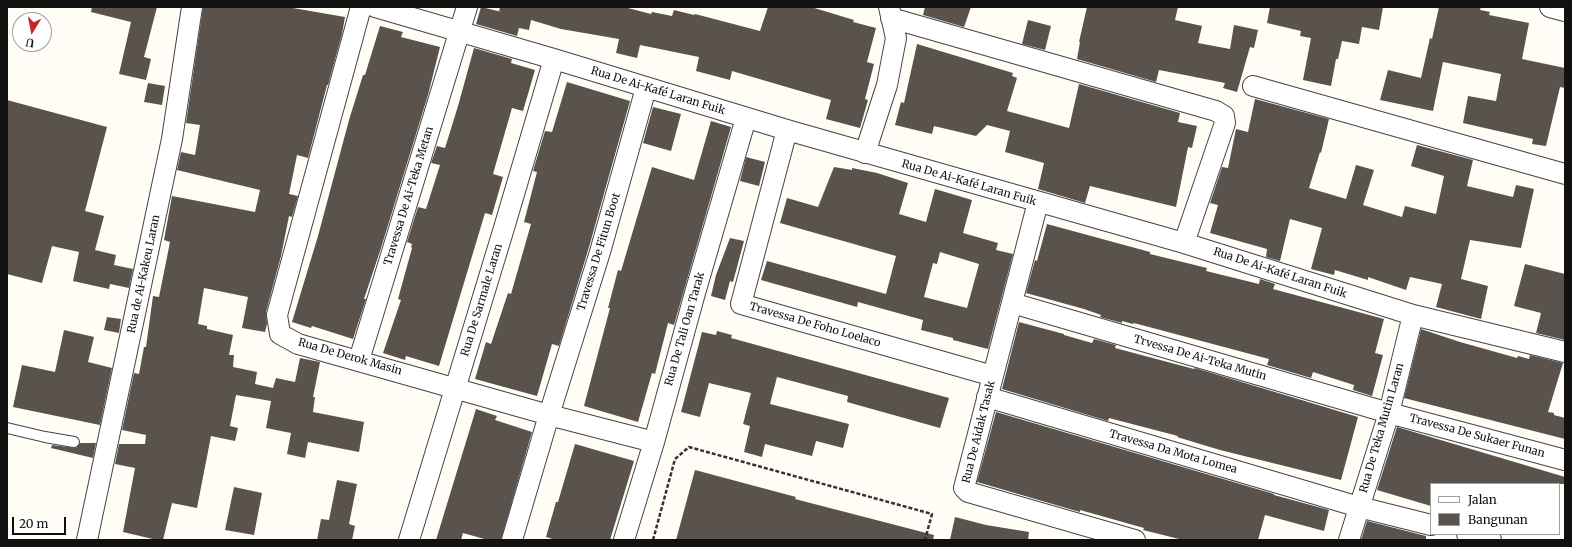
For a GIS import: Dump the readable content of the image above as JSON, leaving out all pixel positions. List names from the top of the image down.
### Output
{
  "streets": {
    "street": [
      "Rua De Ai-Kafé Laran Fuik",
      "Travessa De Ai-Teka Metan",
      "Travessa De Fitun Boot",
      "Rua de Ai-Kakeu Laran",
      "Rua De Sarmale Laran",
      "Travessa De Foho Loelaco",
      "Rua De Tali Oan Tarak",
      "Rua De Derok Masin",
      "Trvessa De Ai-Teka Mutin",
      "Rua De Teka Mutin Laran",
      "Rua De Aidak Tasak",
      "Travessa De Sukaer Funan",
      "Travessa Da Mota Lomea"
    ]
  },
  "crossings": [
    ["Rua De Ai-Kafé Laran Fuik", "Travessa De Ai-Teka Metan"],
    ["Rua De Ai-Kafé Laran Fuik", "Travessa De Fitun Boot"],
    ["Rua De Ai-Kafé Laran Fuik", "Rua De Sarmale Laran"],
    ["Rua De Ai-Kafé Laran Fuik", "Travessa De Foho Loelaco"],
    ["Rua De Ai-Kafé Laran Fuik", "Rua De Tali Oan Tarak"],
    ["Rua De Ai-Kafé Laran Fuik", "Rua De Teka Mutin Laran"],
    ["Rua De Ai-Kafé Laran Fuik", "Rua De Aidak Tasak"],
    ["Travessa De Ai-Teka Metan", "Rua De Derok Masin"],
    ["Travessa De Fitun Boot", "Rua De Derok Masin"],
    ["Rua De Sarmale Laran", "Rua De Derok Masin"],
    ["Travessa De Foho Loelaco", "Rua De Aidak Tasak"],
    ["Rua De Tali Oan Tarak", "Rua De Derok Masin"],
    ["Trvessa De Ai-Teka Mutin", "Rua De Teka Mutin Laran"],
    ["Trvessa De Ai-Teka Mutin", "Rua De Aidak Tasak"],
    ["Trvessa De Ai-Teka Mutin", "Travessa De Sukaer Funan"],
    ["Rua De Teka Mutin Laran", "Travessa De Sukaer Funan"],
    ["Rua De Teka Mutin Laran", "Travessa Da Mota Lomea"],
    ["Rua De Aidak Tasak", "Travessa Da Mota Lomea"]
  ],
  "legend": ["Jalan", "Bangunan"],
  "scale_bar": "20 m",
  "north": "bottom"
}
